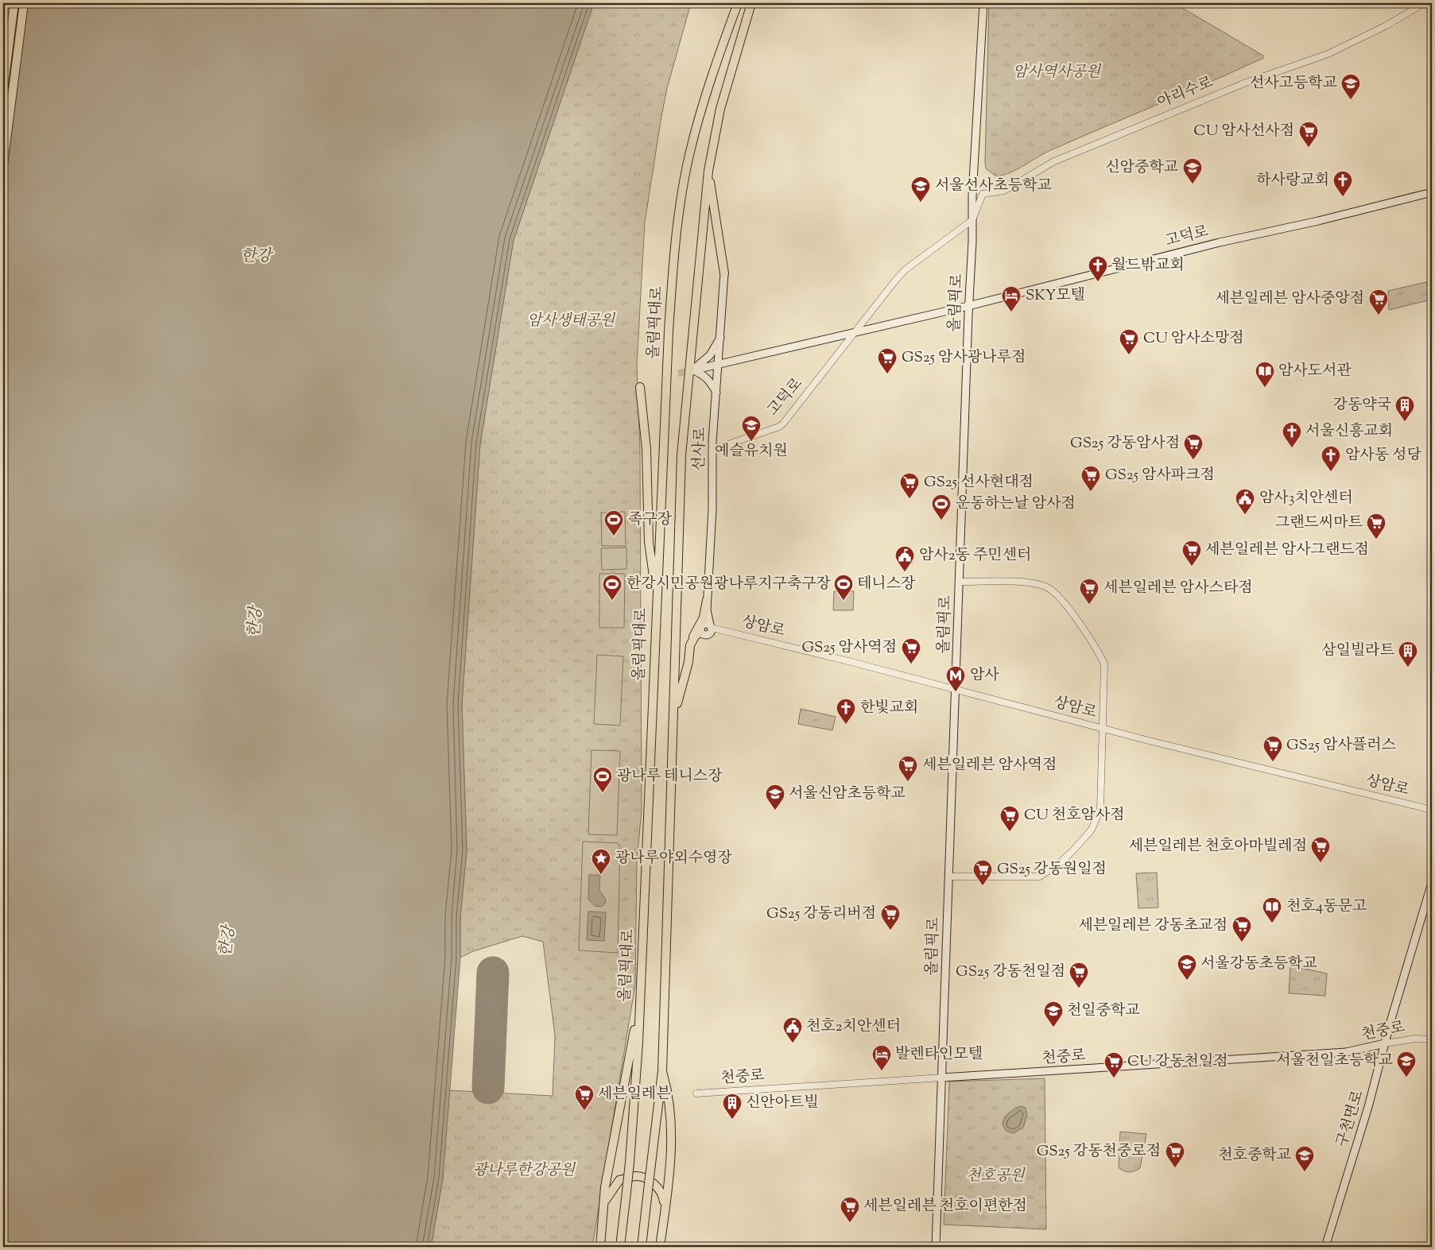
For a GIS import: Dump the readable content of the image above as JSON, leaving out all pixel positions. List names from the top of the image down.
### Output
{
  "streets": {
    "highway": ["올림픽대로"],
    "main road": [
      "고덕로",
      "올림픽로",
      "선사로",
      "천중로",
      "구천면로"
    ],
    "street": ["아리수로", "상암로"]
  },
  "crossings": [
    ["아리수로", "고덕로"],
    ["아리수로", "올림픽로"],
    ["고덕로", "올림픽로"],
    ["고덕로", "선사로"],
    ["올림픽로", "상암로"],
    ["올림픽로", "천중로"],
    ["선사로", "상암로"],
    ["천중로", "구천면로"]
  ],
  "water": ["한강"],
  "parks": [
    "암사역사공원",
    "암사생태공원",
    "광나루한강공원",
    "천호공원"
  ],
  "places": {
    "school or university": [
      "선사고등학교",
      "신암중학교",
      "서울선사초등학교",
      "예슬유치원",
      "서울신암초등학교",
      "서울강동초등학교",
      "천일중학교",
      "서울천일초등학교",
      "천호중학교"
    ],
    "supermarket": [
      "CU 암사선사점",
      "세븐일레븐 암사중앙점",
      "CU 암사소망점",
      "GS25 암사광나루점",
      "GS25 강동암사점",
      "GS25 암사파크점",
      "GS25 선사현대점",
      "그랜드씨마트",
      "세븐일레븐 암사그랜드점",
      "세븐일레븐 암사스타점",
      "GS25 암사역점",
      "GS25 암사플러스",
      "세븐일레븐 암사역점",
      "CU 천호암사점",
      "세븐일레븐 천호아마빌레점",
      "GS25 강동원일점",
      "GS25 강동리버점",
      "세븐일레븐 강동초교점",
      "GS25 강동천일점",
      "CU 강동천일점",
      "세븐일레븐",
      "GS25 강동천중로점",
      "세븐일레븐 천호이편한점"
    ],
    "church": [
      "하사랑교회",
      "월드밖교회",
      "서울신흥교회",
      "암사동 성당",
      "한빛교회"
    ],
    "hotel": ["SKY모텔", "발렌타인모텔"],
    "library": ["암사도서관", "천호4동문고"],
    "building": ["강동약국", "삼일빌라트", "신안아트빌"],
    "public building": ["암사3치안센터", "암사2동 주민센터", "천호2치안센터"],
    "sports": [
      "운동하는날 암사점",
      "족구장",
      "한강시민공원광나루지구축구장",
      "테니스장",
      "광나루 테니스장"
    ],
    "metro station": ["암사"],
    "place": ["광나루야외수영장"]
  }
}
